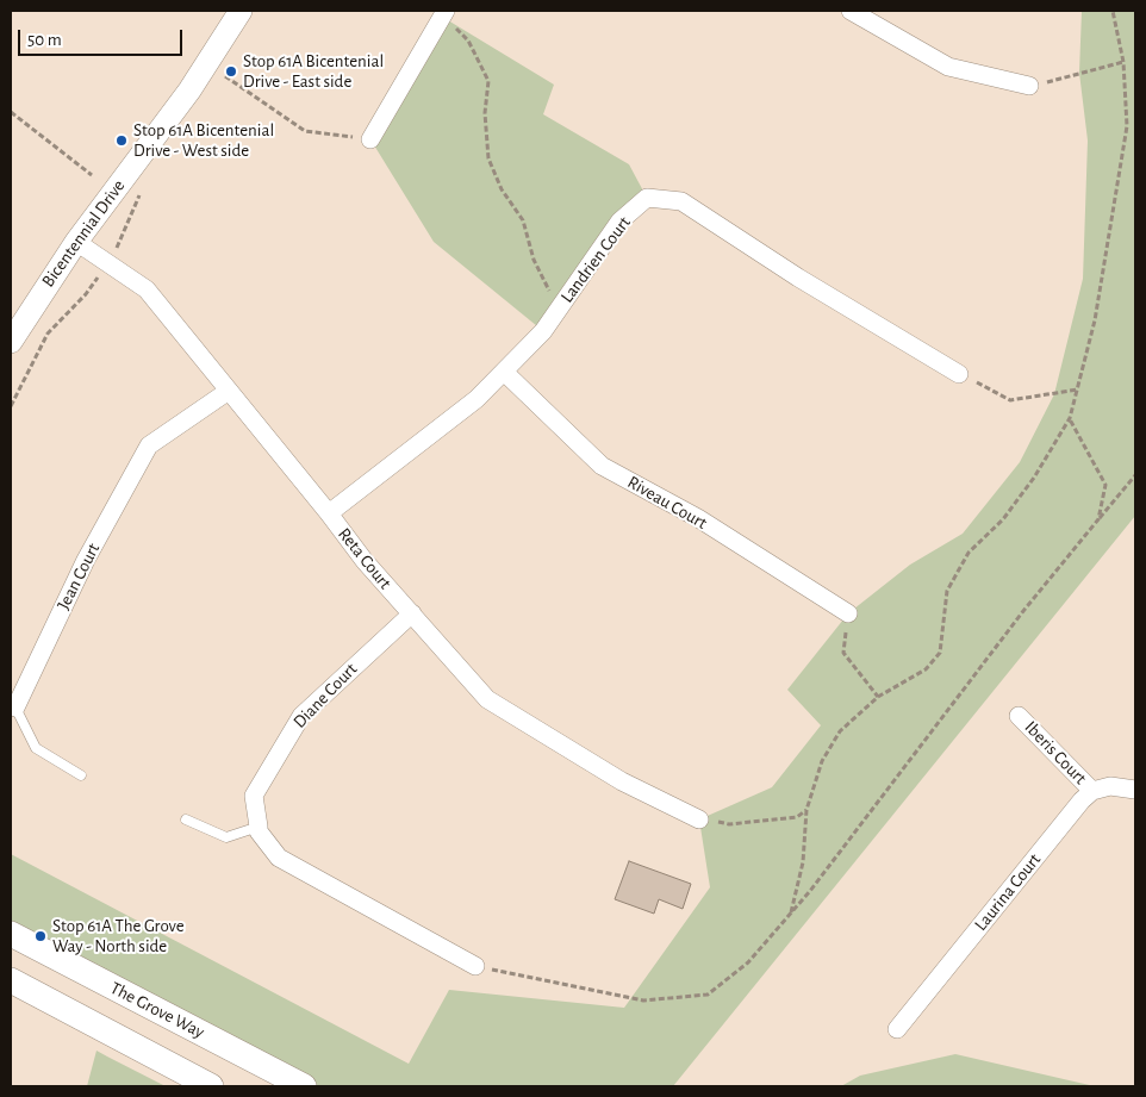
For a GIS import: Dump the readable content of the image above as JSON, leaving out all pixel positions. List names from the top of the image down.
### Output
{
  "streets": {
    "main road": ["The Grove Way"],
    "street": [
      "Bicentennial Drive",
      "Landrien Court",
      "Riveau Court",
      "Reta Court",
      "Jean Court",
      "Diane Court",
      "Iberis Court",
      "Laurina Court"
    ]
  },
  "crossings": [
    ["Bicentennial Drive", "Reta Court"],
    ["Landrien Court", "Riveau Court"],
    ["Landrien Court", "Reta Court"],
    ["Reta Court", "Jean Court"],
    ["Reta Court", "Diane Court"],
    ["Iberis Court", "Laurina Court"]
  ],
  "places": ["Stop 61A Bicentenial Drive - East side", "Stop 61A Bicentenial Drive - West side", "Stop 61A The Grove Way - North side"],
  "scale_bar": "50 m"
}
